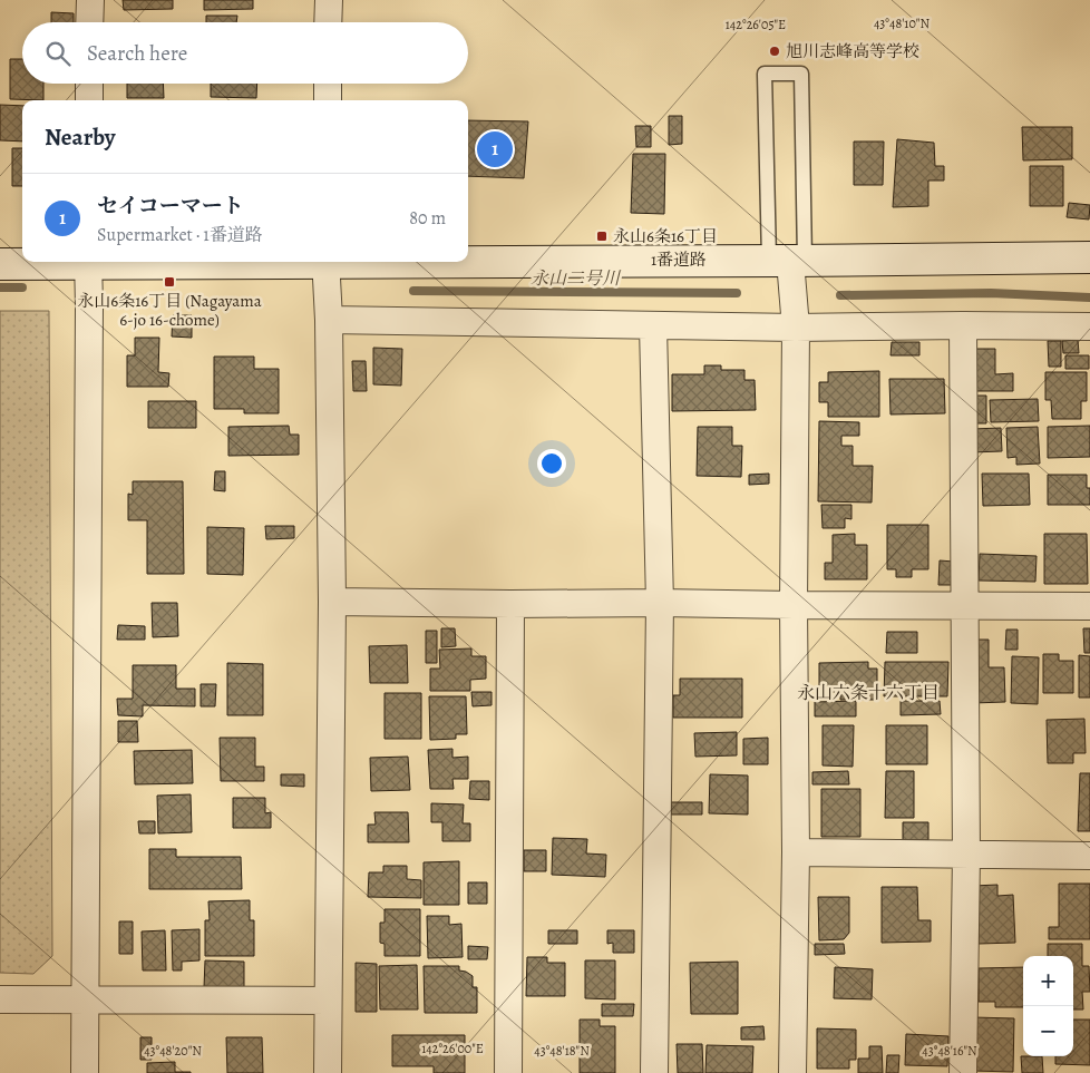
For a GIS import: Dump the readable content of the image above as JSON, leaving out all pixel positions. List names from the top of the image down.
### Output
{
  "streets": {
    "street": ["1番道路"]
  },
  "districts": ["永山六条十六丁目"],
  "water": ["永山二号川"],
  "places": {
    "other": ["旭川志峰高等学校"],
    "transit": ["永山6条16丁目", "永山6条16丁目 (Nagayama 6-jo 16-chome)"]
  },
  "page": {
    "search": "Search here",
    "heading": "Nearby",
    "pins": "1",
    "list": [
      {
        "mark": "1",
        "name": "セイコーマート",
        "note": "Supermarket · 1番道路",
        "value": "80 m"
      }
    ],
    "map_buttons": ["+", "−"]
  },
  "coordinates": [
    "43°48'10\"N",
    "142°26'05\"E",
    "142°26'00\"E",
    "43°48'20\"N",
    "43°48'18\"N",
    "43°48'16\"N"
  ]
}
